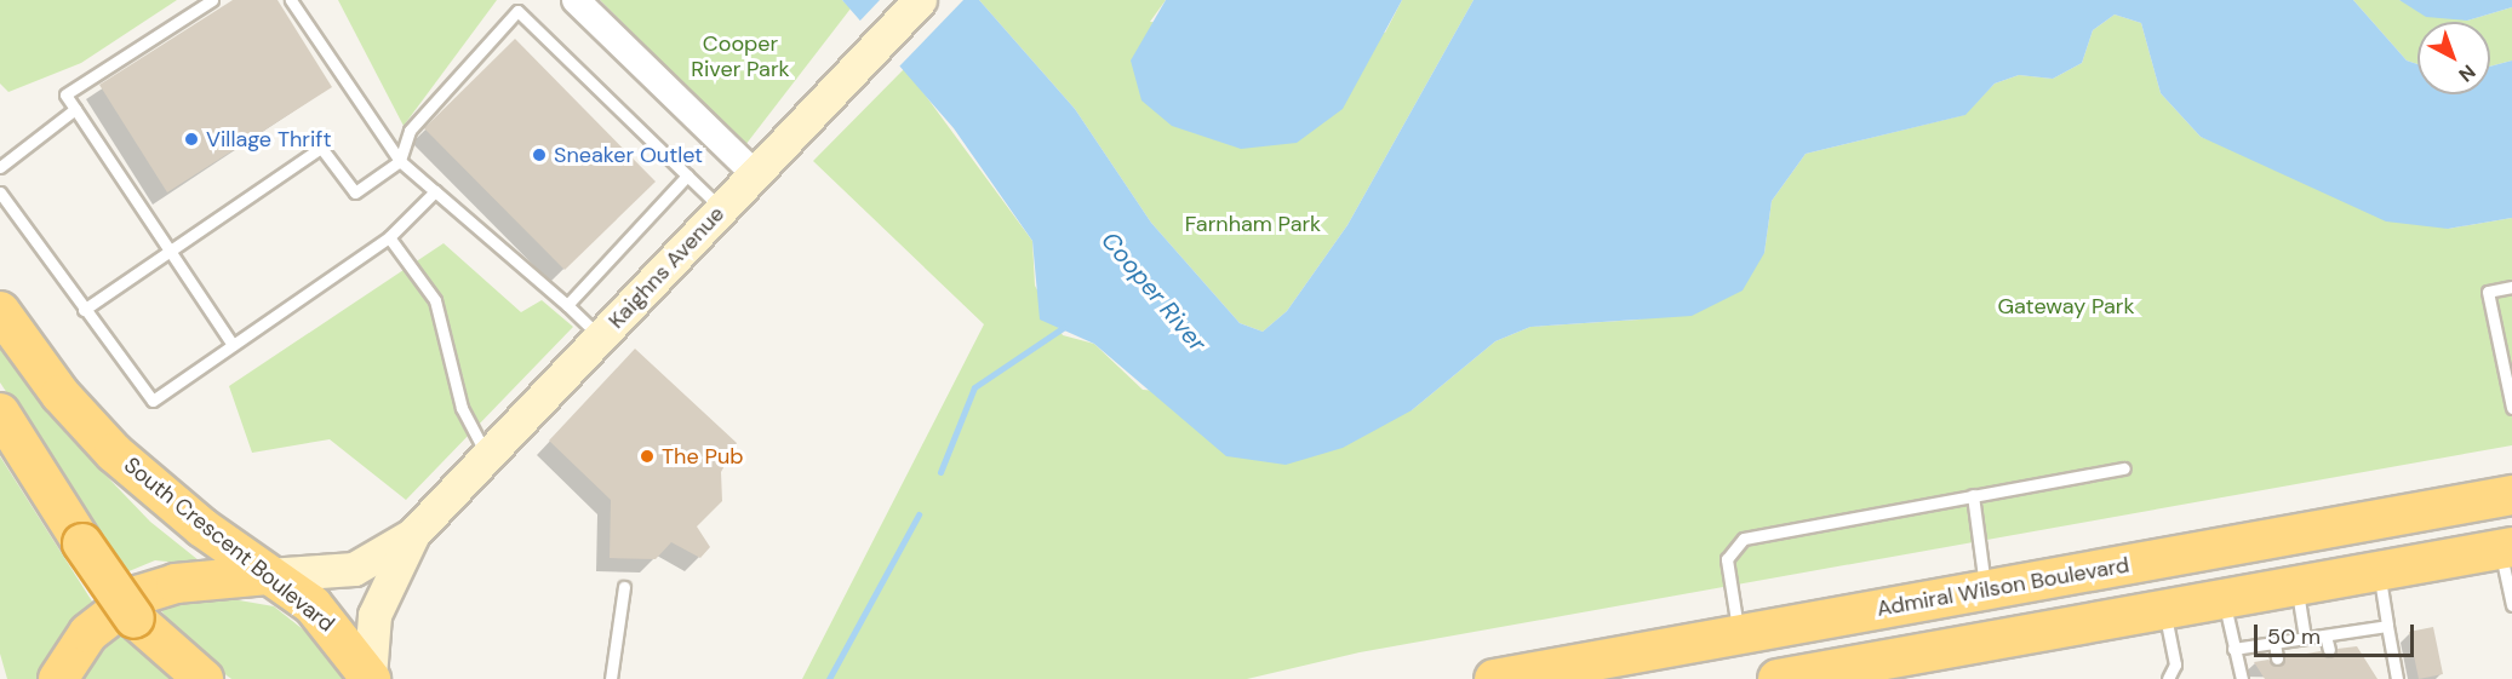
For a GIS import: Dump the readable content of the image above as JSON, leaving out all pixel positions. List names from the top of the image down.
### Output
{
  "streets": {
    "highway": ["South Crescent Boulevard", "Admiral Wilson Boulevard"],
    "main road": ["Kaighns Avenue"]
  },
  "crossings": [
    ["Kaighns Avenue", "South Crescent Boulevard"]
  ],
  "water": ["Cooper River"],
  "parks": ["Cooper River Park", "Farnham Park", "Gateway Park"],
  "places": ["Village Thrift", "Sneaker Outlet", "The Pub"],
  "scale_bar": "50 m",
  "north": "bottom right"
}
